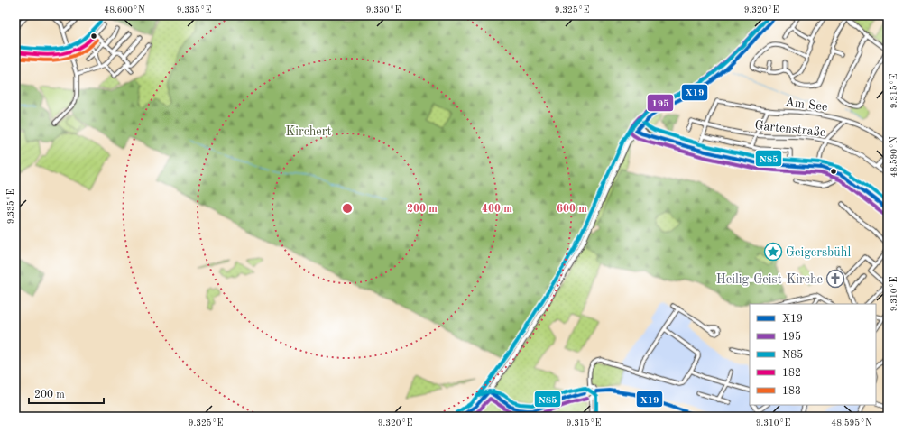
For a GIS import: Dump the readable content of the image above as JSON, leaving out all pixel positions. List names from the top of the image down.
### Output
{
  "streets": {
    "street": ["Am See", "Gartenstraße"]
  },
  "crossings": [
    ["Am See", "Gartenstraße"]
  ],
  "parks": ["Kirchert"],
  "places": {
    "place": ["Geigersbühl"],
    "church": ["Heilig-Geist-Kirche"]
  },
  "lines": [
    "transit line X19",
    "transit line 195",
    "transit line N85",
    "transit line 182",
    "transit line 183"
  ],
  "legend": [
    "X19",
    "195",
    "N85",
    "182",
    "183"
  ],
  "scale_bar": "200 m",
  "coordinates": [
    "48.600°N",
    "9.335°E",
    "9.330°E",
    "9.325°E",
    "9.320°E",
    "9.315°E",
    "48.590°N",
    "9.310°E",
    "48.595°N"
  ],
  "rings": ["200 m", "400 m", "600 m"]
}
